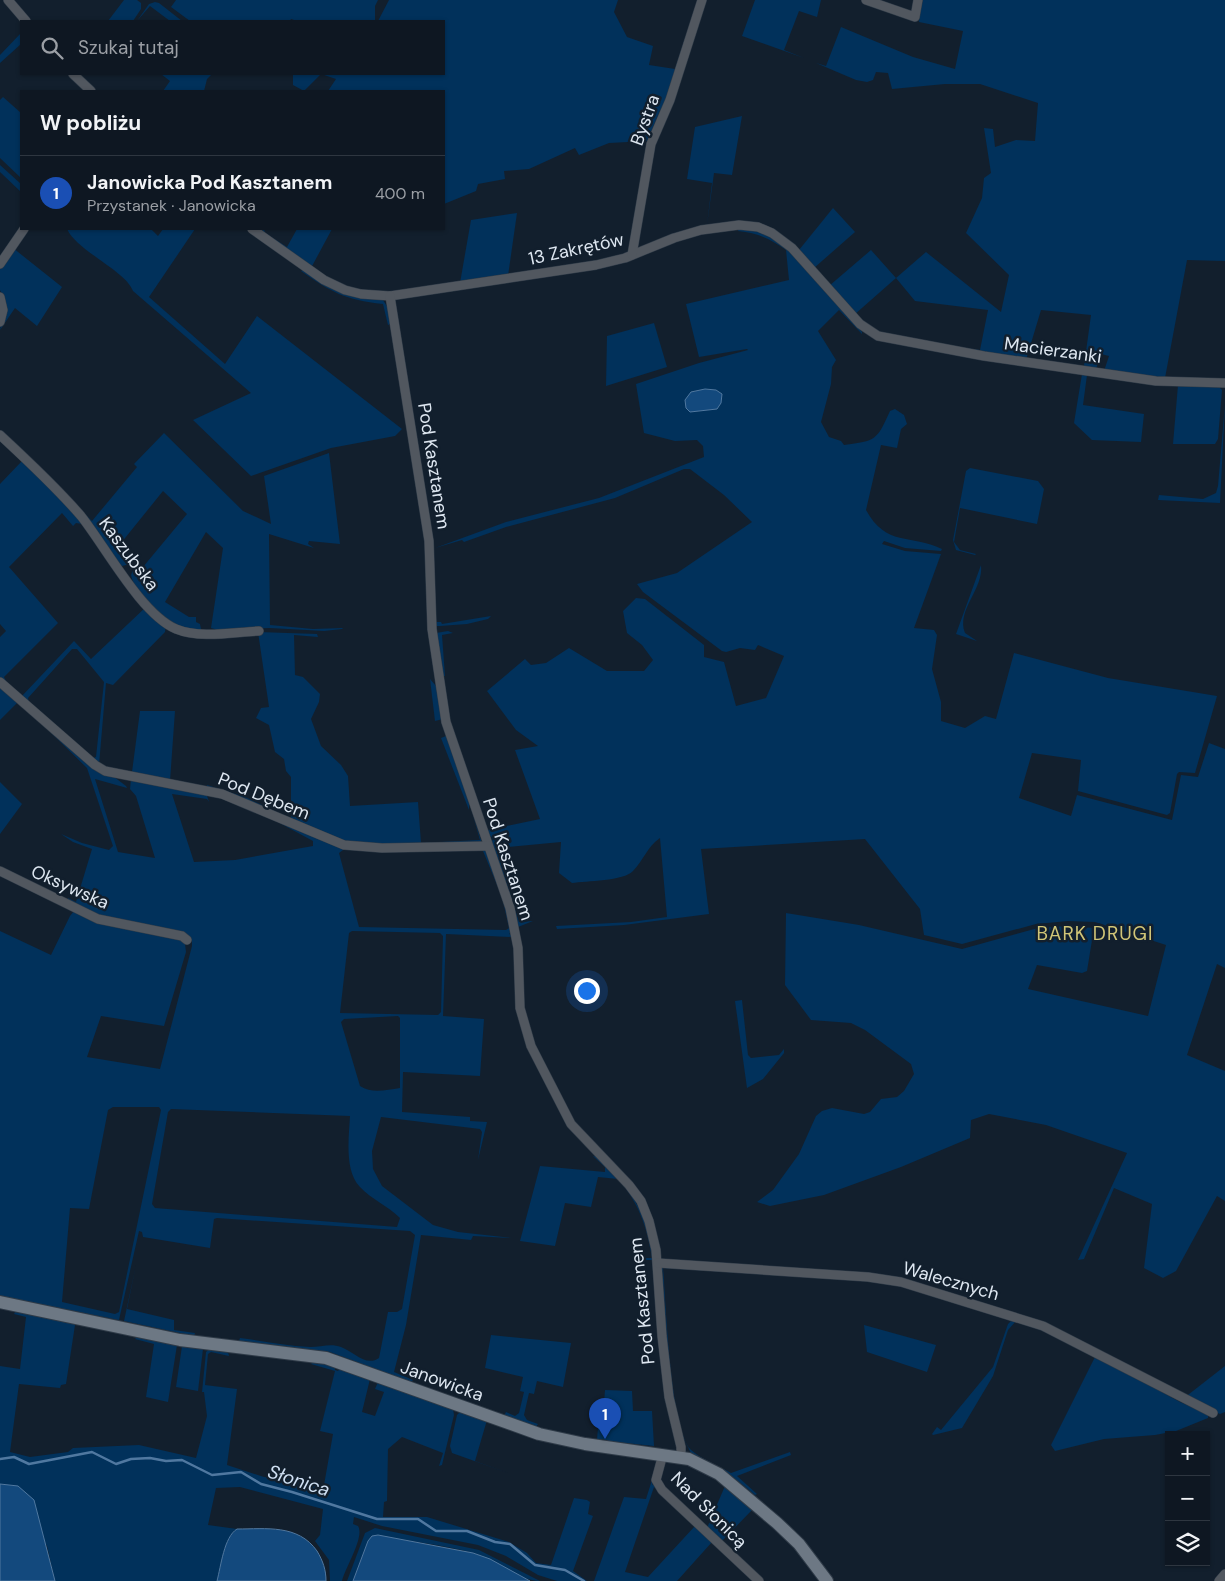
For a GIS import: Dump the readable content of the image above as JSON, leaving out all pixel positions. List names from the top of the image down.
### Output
{
  "streets": {
    "street": [
      "Bystra",
      "13 Zakrętów",
      "Macierzanki",
      "Pod Kasztanem",
      "Kaszubska",
      "Pod Dębem",
      "Oksywska",
      "Walecznych",
      "Janowicka",
      "Nad Słonicą"
    ]
  },
  "crossings": [
    ["Bystra", "13 Zakrętów"],
    ["13 Zakrętów", "Macierzanki"],
    ["13 Zakrętów", "Pod Kasztanem"],
    ["Pod Kasztanem", "Pod Dębem"],
    ["Pod Kasztanem", "Walecznych"],
    ["Pod Kasztanem", "Janowicka"],
    ["Janowicka", "Nad Słonicą"]
  ],
  "districts": ["BARK DRUGI"],
  "water": ["Słonica"],
  "page": {
    "search": "Szukaj tutaj",
    "heading": "W pobliżu",
    "list": [
      {
        "mark": "1",
        "name": "Janowicka Pod Kasztanem",
        "note": "Przystanek · Janowicka",
        "value": "400 m"
      }
    ],
    "pins": "1",
    "map_buttons": ["+", "−"]
  }
}
